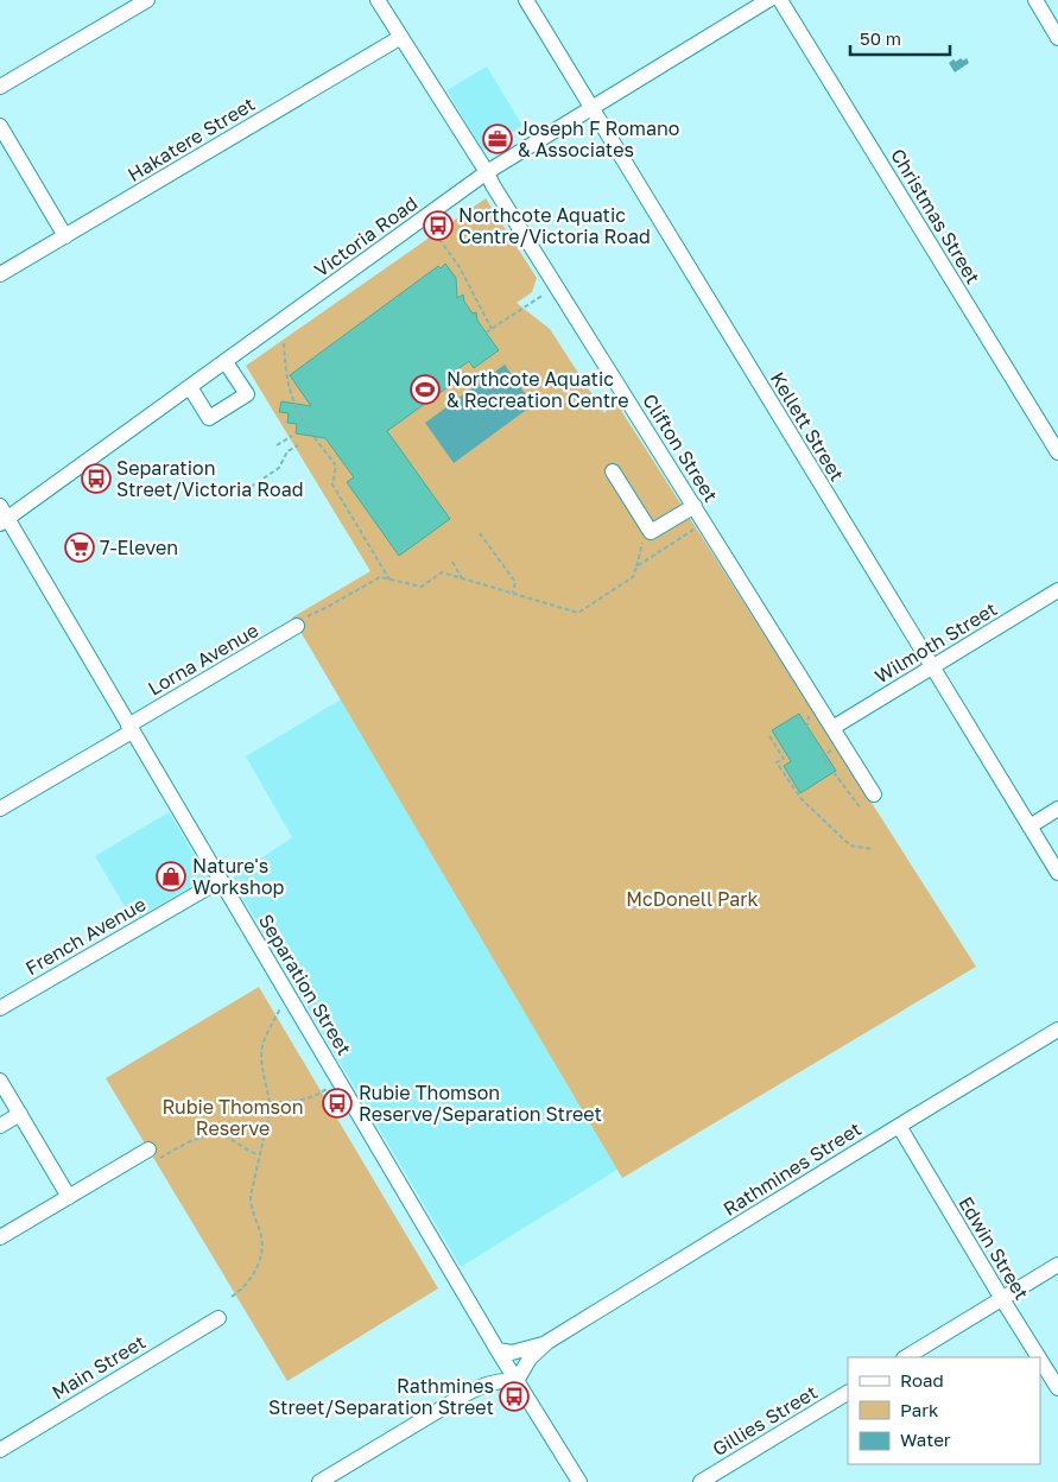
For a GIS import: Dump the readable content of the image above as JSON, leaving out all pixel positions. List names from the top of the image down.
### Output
{
  "streets": {
    "street": [
      "Hakatere Street",
      "Christmas Street",
      "Victoria Road",
      "Kellett Street",
      "Clifton Street",
      "Wilmoth Street",
      "Lorna Avenue",
      "French Avenue",
      "Separation Street",
      "Rathmines Street",
      "Edwin Street",
      "Main Street",
      "Gillies Street"
    ]
  },
  "crossings": [
    ["Hakatere Street", "Clifton Street"],
    ["Victoria Road", "Kellett Street"],
    ["Victoria Road", "Clifton Street"],
    ["Victoria Road", "Separation Street"],
    ["Kellett Street", "Wilmoth Street"],
    ["Clifton Street", "Wilmoth Street"],
    ["Lorna Avenue", "Separation Street"],
    ["French Avenue", "Separation Street"],
    ["Separation Street", "Rathmines Street"],
    ["Rathmines Street", "Edwin Street"]
  ],
  "parks": ["McDonell Park", "Rubie Thomson Reserve"],
  "places": {
    "office": ["Joseph F Romano & Associates"],
    "bus stop": [
      "Northcote Aquatic Centre/Victoria Road",
      "Separation Street/Victoria Road",
      "Rubie Thomson Reserve/Separation Street",
      "Rathmines Street/Separation Street"
    ],
    "sports": ["Northcote Aquatic & Recreation Centre"],
    "supermarket": ["7-Eleven"],
    "shop": ["Nature's Workshop"]
  },
  "legend": ["Road", "Park", "Water"],
  "scale_bar": "50 m"
}
